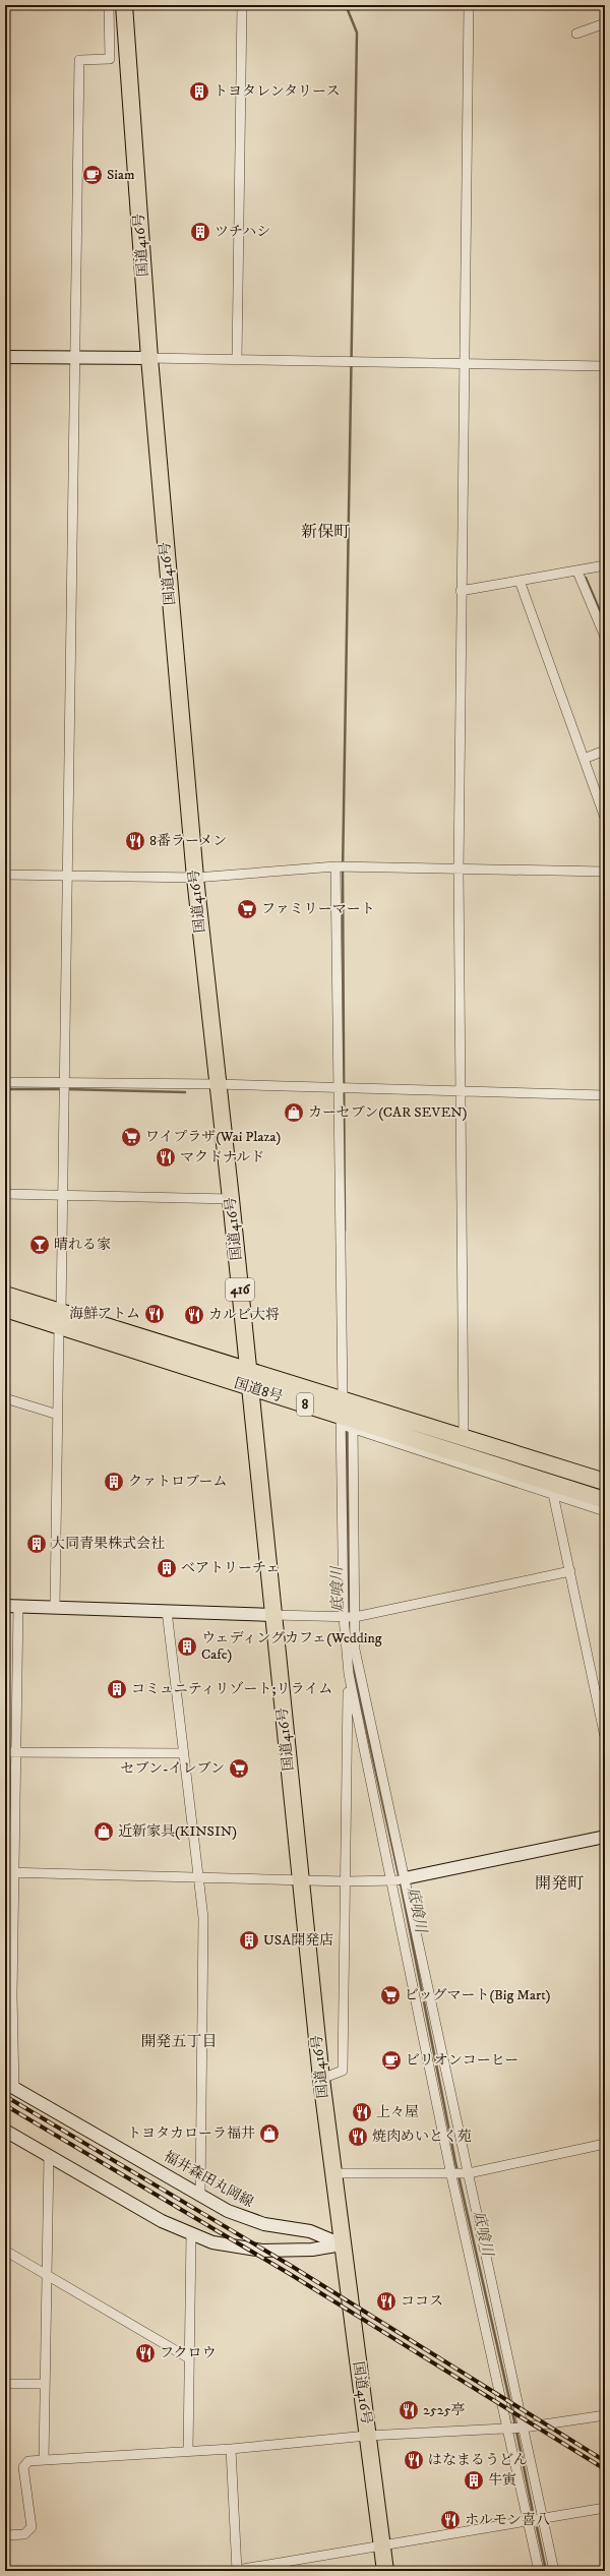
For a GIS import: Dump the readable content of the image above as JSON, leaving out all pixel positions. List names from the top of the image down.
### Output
{
  "streets": {
    "highway": [
      "国道416号",
      "416",
      "国道8号",
      "8"
    ],
    "main road": ["福井森田丸岡線"]
  },
  "crossings": [
    ["国道416号", "国道8号"],
    ["国道416号", "福井森田丸岡線"]
  ],
  "districts": ["新保町", "開発町", "開発五丁目"],
  "water": ["底喰川"],
  "places": {
    "building": [
      "トヨタレンタリース",
      "ツチハシ",
      "クァトロブーム",
      "大同青果株式会社",
      "ベアトリーチェ",
      "ウェディングカフェ(Wedding Cafe)",
      "コミュニティリゾート;リライム",
      "USA開発店",
      "牛寅"
    ],
    "cafe": ["Siam", "ビリオンコーヒー"],
    "restaurant": [
      "8番ラーメン",
      "マクドナルド",
      "海鮮アトム",
      "カルビ大将",
      "上々屋",
      "焼肉めいとく苑",
      "ココス",
      "フクロウ",
      "2525亭",
      "はなまるうどん",
      "ホルモン喜八"
    ],
    "supermarket": [
      "ファミリーマート",
      "ワイプラザ(Wai Plaza)",
      "セブン-イレブン",
      "ビッグマート(Big Mart)"
    ],
    "shop": ["カーセブン(CAR SEVEN)", "近新家具(KINSIN)", "トヨタカローラ福井"],
    "bar": ["晴れる家"]
  }
}
